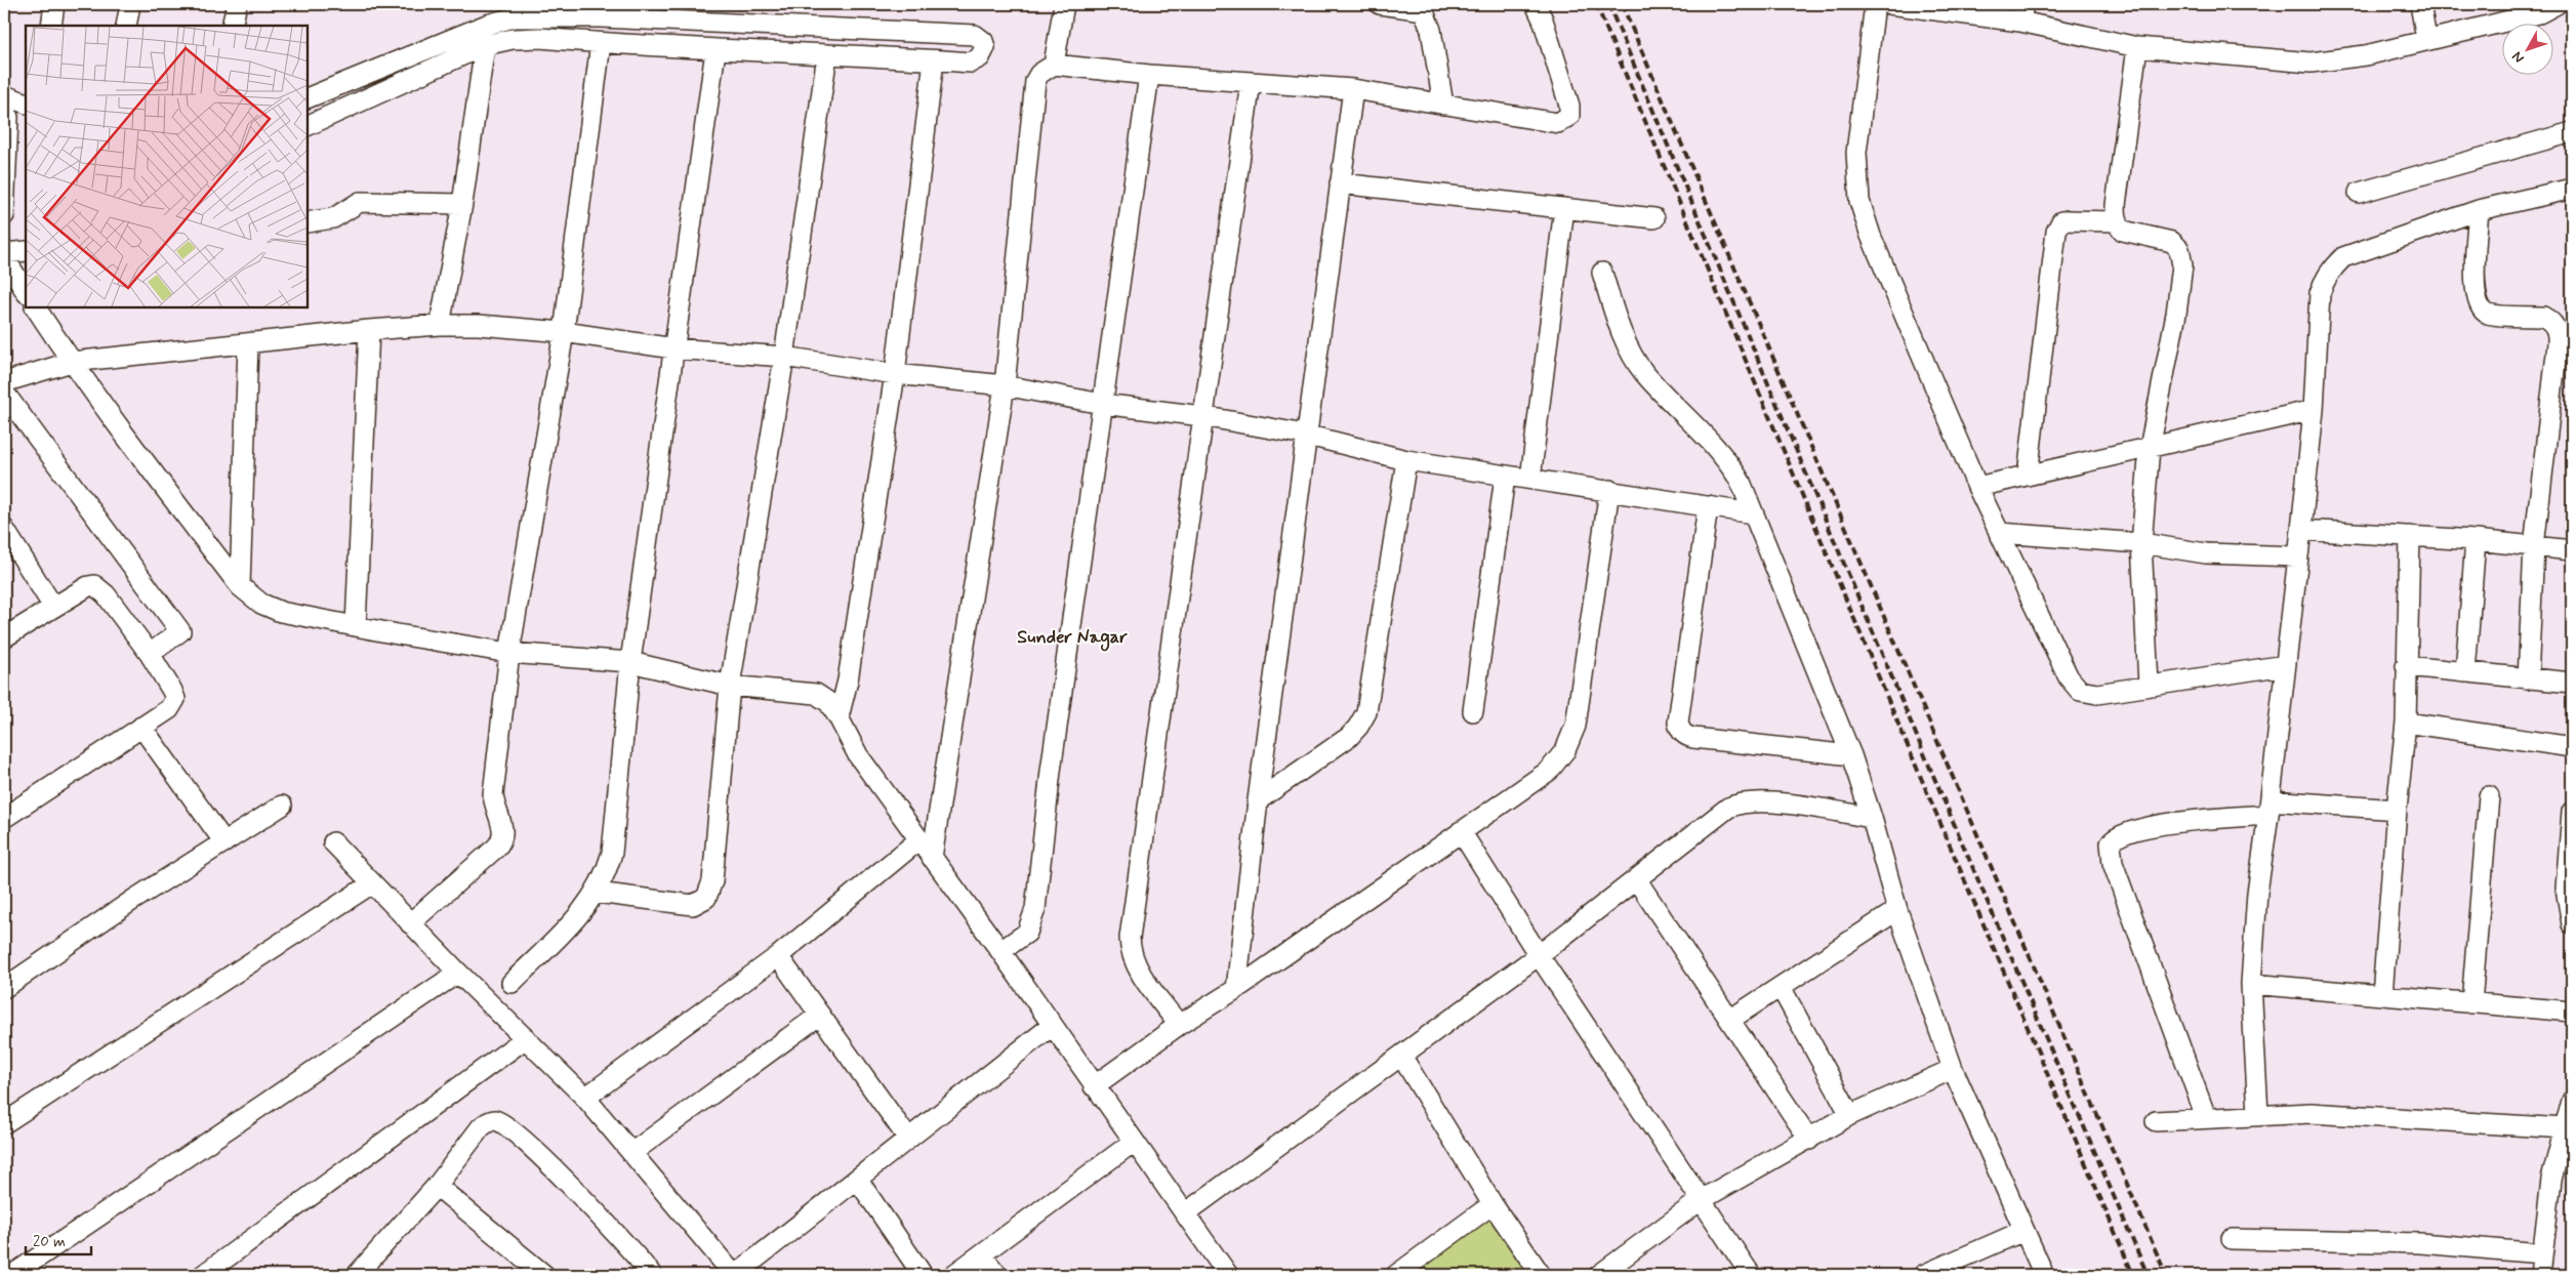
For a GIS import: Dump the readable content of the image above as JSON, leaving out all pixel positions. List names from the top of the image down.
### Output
{
  "districts": ["Sunder Nagar"],
  "scale_bar": "20 m",
  "north": "bottom left"
}
